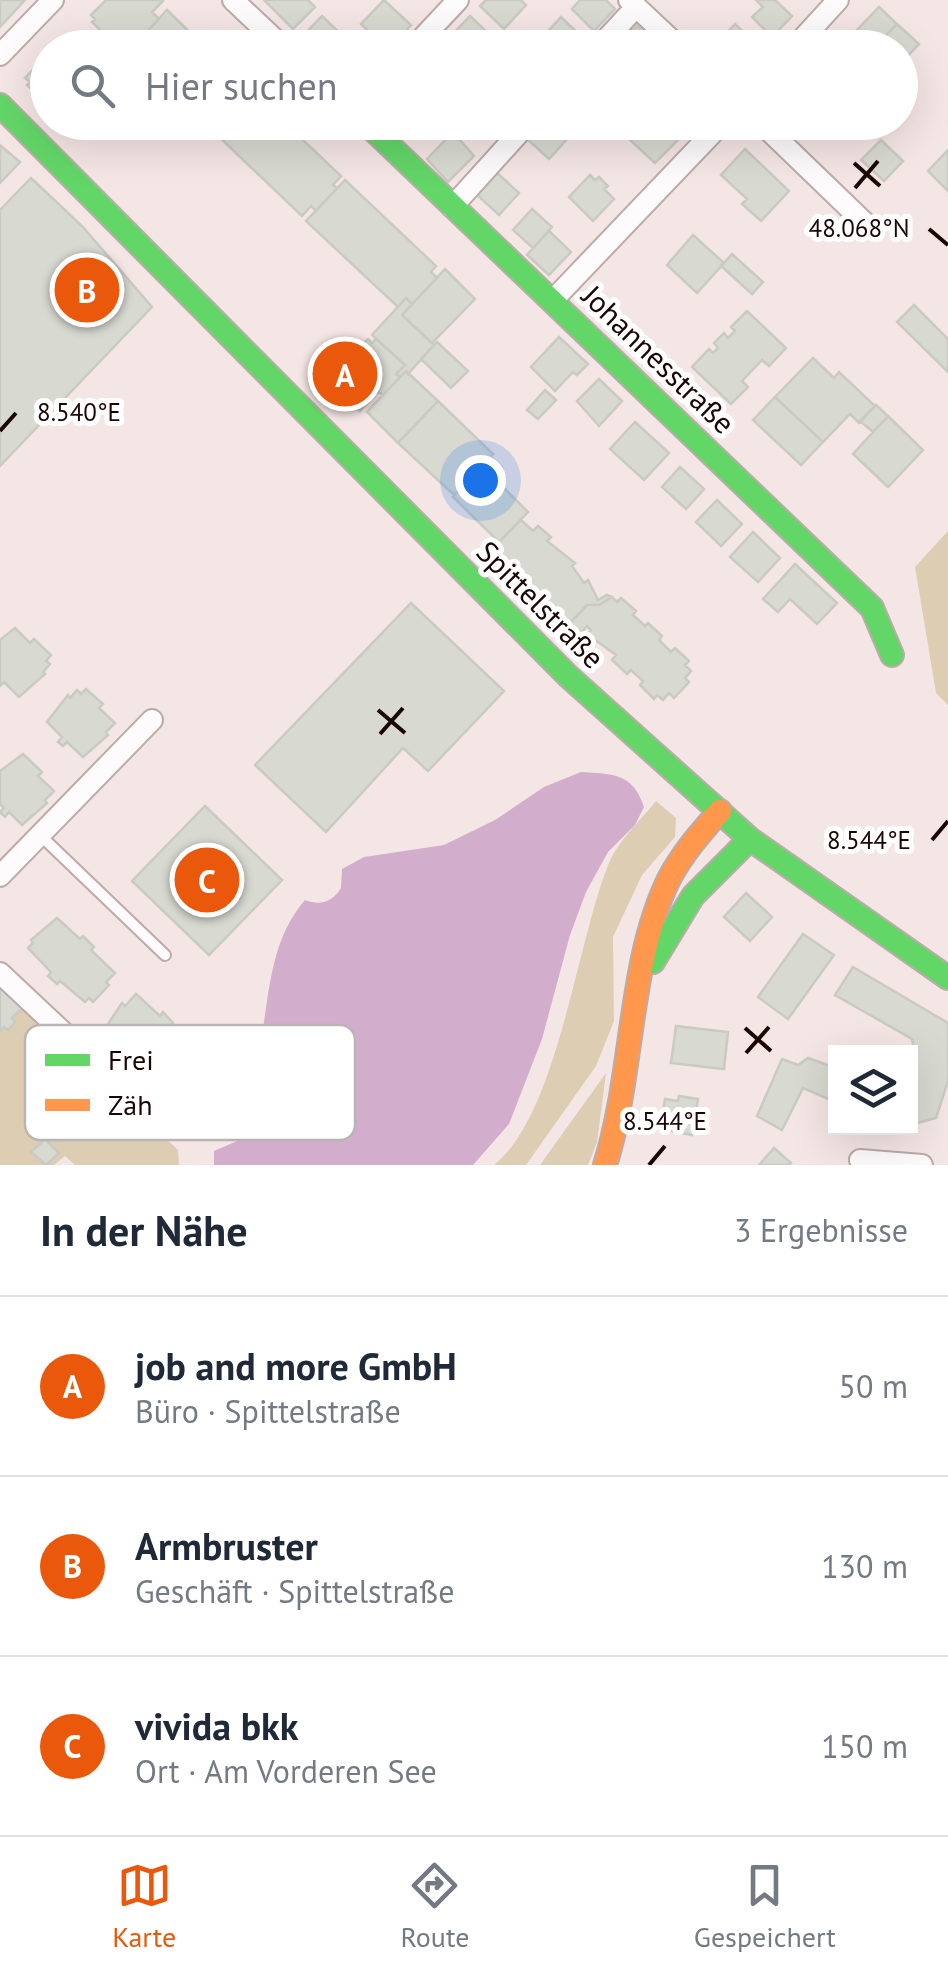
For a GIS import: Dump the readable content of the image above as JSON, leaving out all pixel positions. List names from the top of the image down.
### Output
{
  "streets": {
    "main road": ["Johannesstraße", "Spittelstraße"]
  },
  "legend": ["Frei", "Zäh"],
  "page": {
    "search": "Hier suchen",
    "pins": ["B", "A", "C"],
    "heading": ["In der Nähe", "3 Ergebnisse"],
    "list": [
      {
        "mark": "A",
        "name": "job and more GmbH",
        "note": "Büro · Spittelstraße",
        "value": "50 m"
      },
      {
        "mark": "B",
        "name": "Armbruster",
        "note": "Geschäft · Spittelstraße",
        "value": "130 m"
      },
      {
        "mark": "C",
        "name": "vivida bkk",
        "note": "Ort · Am Vorderen See",
        "value": "150 m"
      }
    ],
    "nav": ["Karte", "Route", "Gespeichert"]
  },
  "coordinates": ["48.068°N", "8.540°E", "8.544°E"]
}
